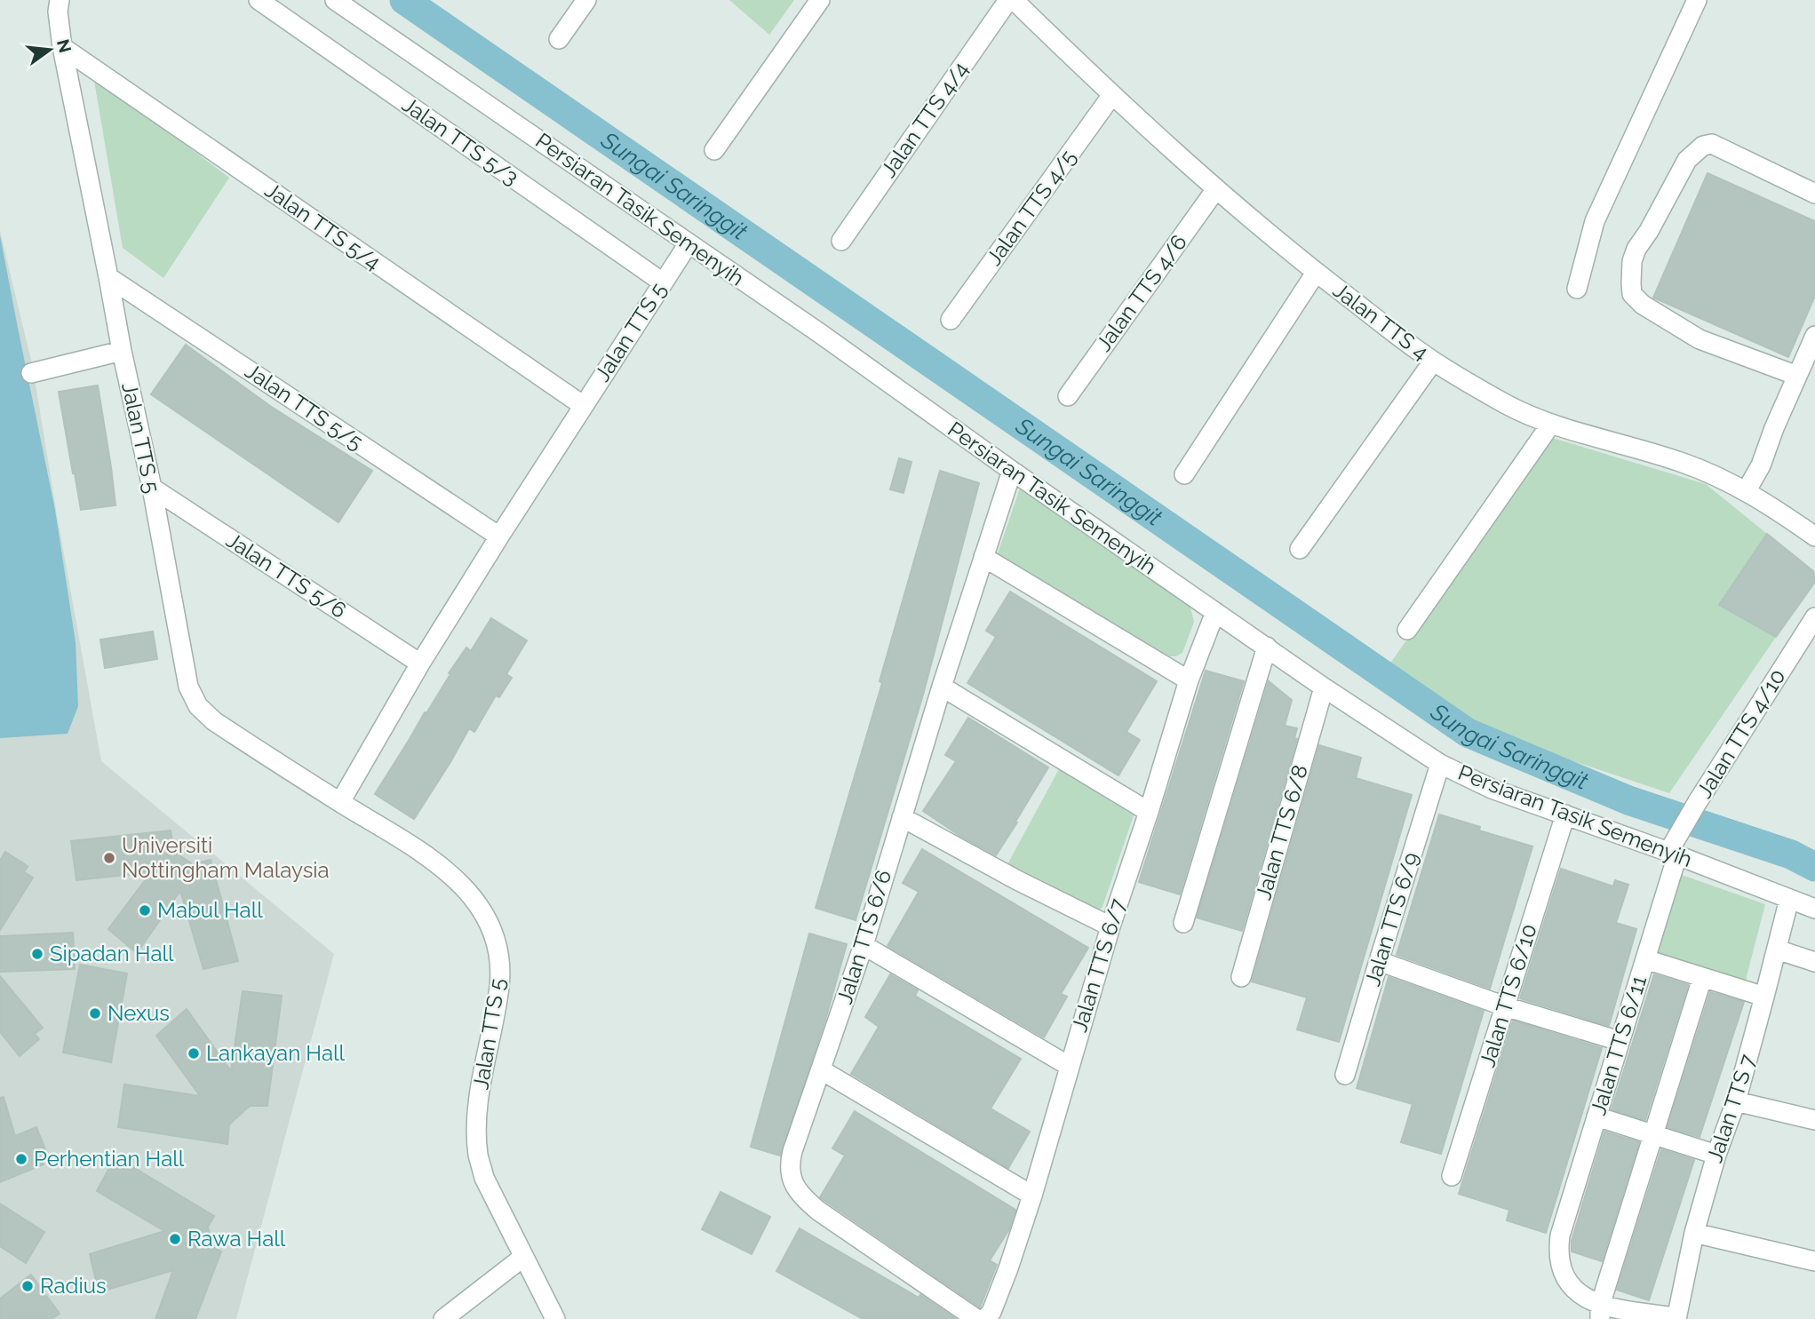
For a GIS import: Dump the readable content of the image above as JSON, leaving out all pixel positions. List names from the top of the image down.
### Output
{
  "streets": {
    "street": [
      "Jalan TTS 4/4",
      "Jalan TTS 5/3",
      "Jalan TTS 4/5",
      "Persiaran Tasik Semenyih",
      "Jalan TTS 5/4",
      "Jalan TTS 4/6",
      "Jalan TTS 4",
      "Jalan TTS 5",
      "Jalan TTS 5/5",
      "Jalan TTS 5/6",
      "Jalan TTS 4/10",
      "Jalan TTS 6/8",
      "Jalan TTS 6/9",
      "Jalan TTS 6/6",
      "Jalan TTS 6/7",
      "Jalan TTS 6/10",
      "Jalan TTS 6/11",
      "Jalan TTS 7"
    ]
  },
  "crossings": [
    ["Jalan TTS 5/3", "Jalan TTS 5"],
    ["Jalan TTS 4/5", "Jalan TTS 4"],
    ["Persiaran Tasik Semenyih", "Jalan TTS 5"],
    ["Persiaran Tasik Semenyih", "Jalan TTS 4/10"],
    ["Persiaran Tasik Semenyih", "Jalan TTS 6/8"],
    ["Persiaran Tasik Semenyih", "Jalan TTS 6/9"],
    ["Persiaran Tasik Semenyih", "Jalan TTS 6/6"],
    ["Persiaran Tasik Semenyih", "Jalan TTS 6/7"],
    ["Persiaran Tasik Semenyih", "Jalan TTS 6/10"],
    ["Persiaran Tasik Semenyih", "Jalan TTS 6/11"],
    ["Persiaran Tasik Semenyih", "Jalan TTS 7"],
    ["Jalan TTS 5/4", "Jalan TTS 5"],
    ["Jalan TTS 4/6", "Jalan TTS 4"],
    ["Jalan TTS 5", "Jalan TTS 5/5"],
    ["Jalan TTS 5", "Jalan TTS 5/6"],
    ["Jalan TTS 4/10", "Jalan TTS 6/11"]
  ],
  "water": ["Sungai Saringgit"],
  "places": [
    "Universiti Nottingham Malaysia",
    "Mabul Hall",
    "Sipadan Hall",
    "Nexus",
    "Lankayan Hall",
    "Perhentian Hall",
    "Rawa Hall",
    "Radius"
  ],
  "north": "right"
}
